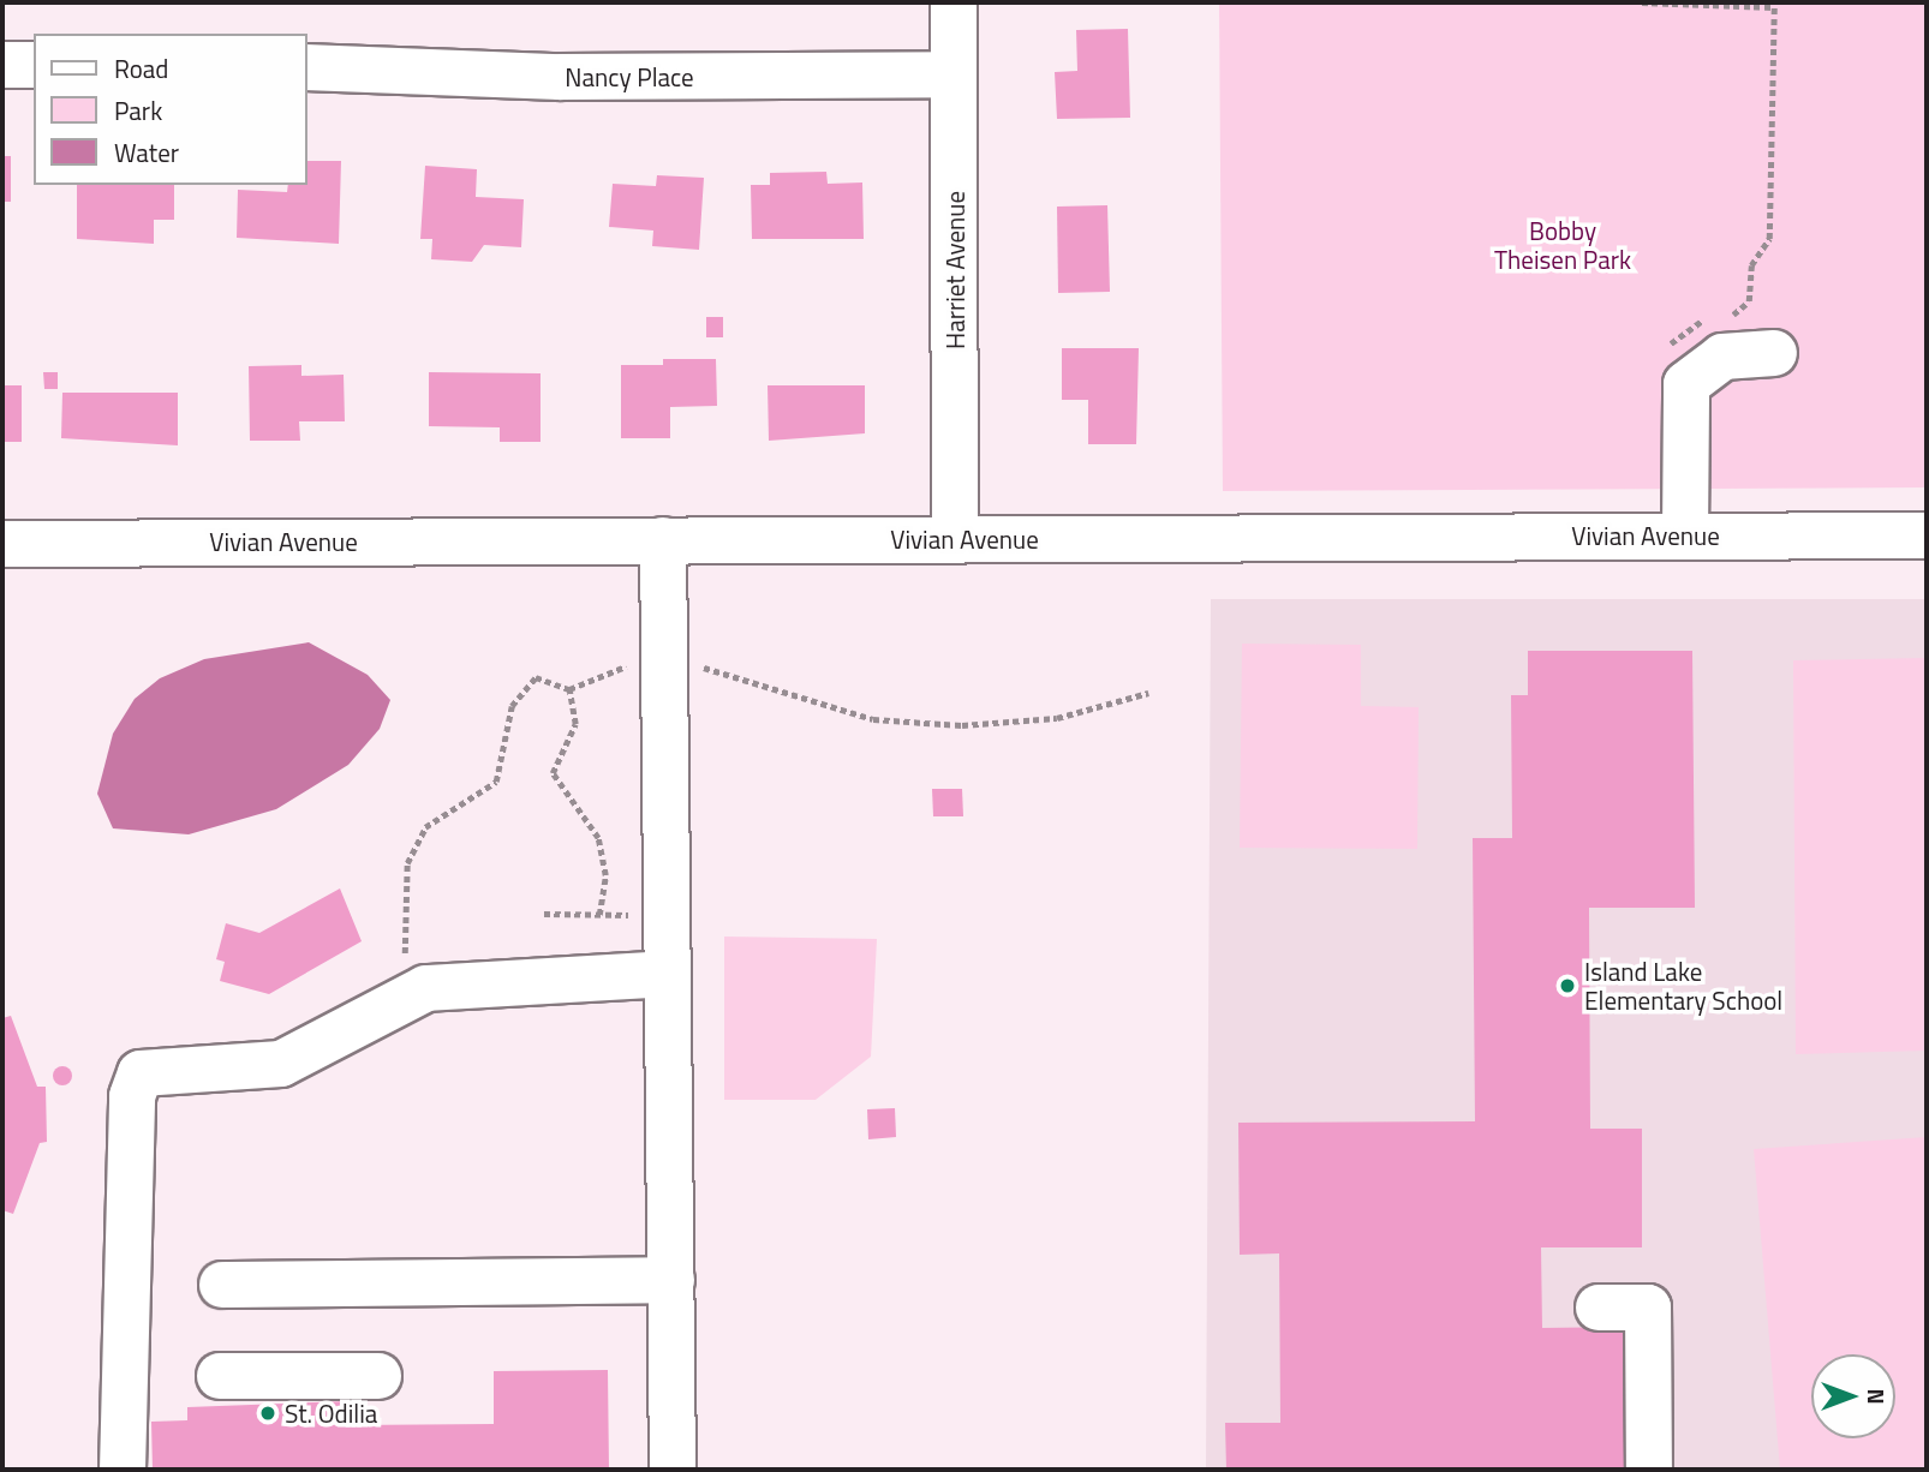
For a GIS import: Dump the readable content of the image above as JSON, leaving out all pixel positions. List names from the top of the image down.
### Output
{
  "streets": {
    "street": ["Nancy Place", "Harriet Avenue", "Vivian Avenue"]
  },
  "crossings": [
    ["Nancy Place", "Harriet Avenue"],
    ["Harriet Avenue", "Vivian Avenue"]
  ],
  "parks": ["Bobby Theisen Park"],
  "places": ["Island Lake Elementary School", "St. Odilia"],
  "legend": ["Road", "Park", "Water"],
  "north": "right"
}
